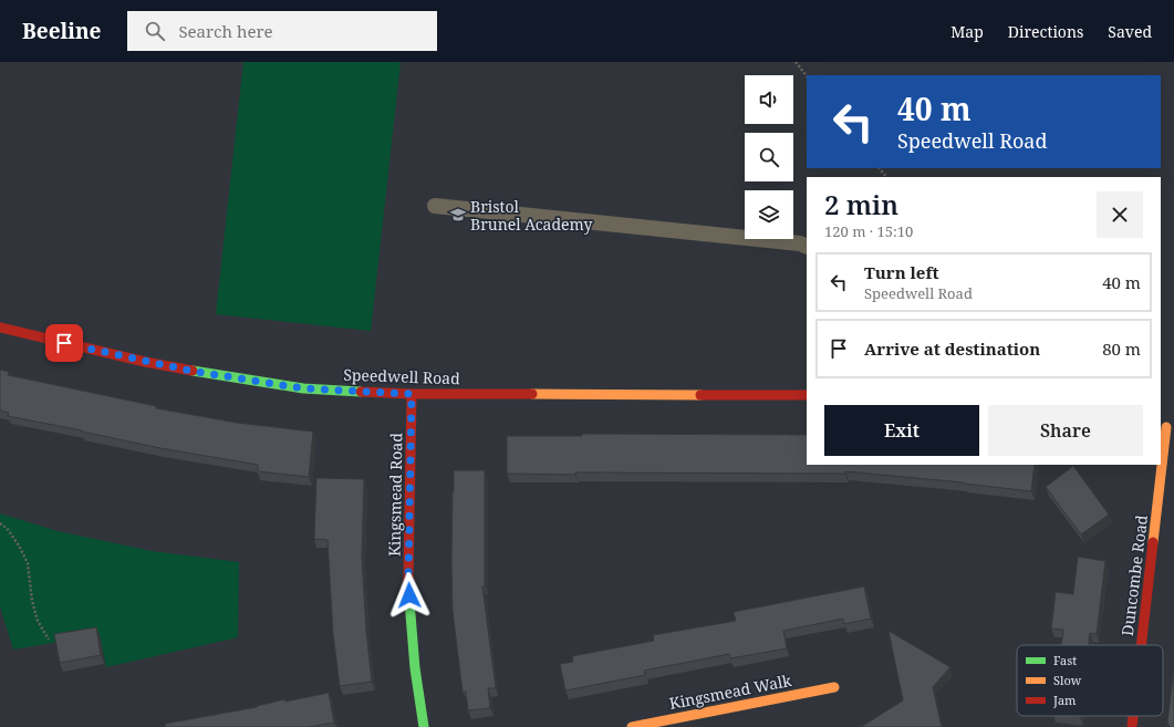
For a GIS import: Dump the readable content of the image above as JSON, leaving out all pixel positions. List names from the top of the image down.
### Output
{
  "streets": {
    "street": [
      "Speedwell Road",
      "Kingsmead Road",
      "Duncombe Road",
      "Kingsmead Walk"
    ]
  },
  "crossings": [
    ["Speedwell Road", "Kingsmead Road"]
  ],
  "places": {
    "school or university": ["Bristol Brunel Academy"]
  },
  "legend": ["Fast", "Slow", "Jam"],
  "page": {
    "header": "Beeline",
    "search": "Search here",
    "nav": ["Map", "Directions", "Saved"],
    "turn": ["40 m", "Speedwell Road"],
    "heading": ["2 min", "120 m · 15:10"],
    "list": [
      {
        "name": "Turn left",
        "note": "Speedwell Road",
        "value": "40 m"
      },
      {
        "name": "Arrive at destination",
        "value": "80 m"
      }
    ],
    "buttons": ["Exit", "Share"]
  }
}
